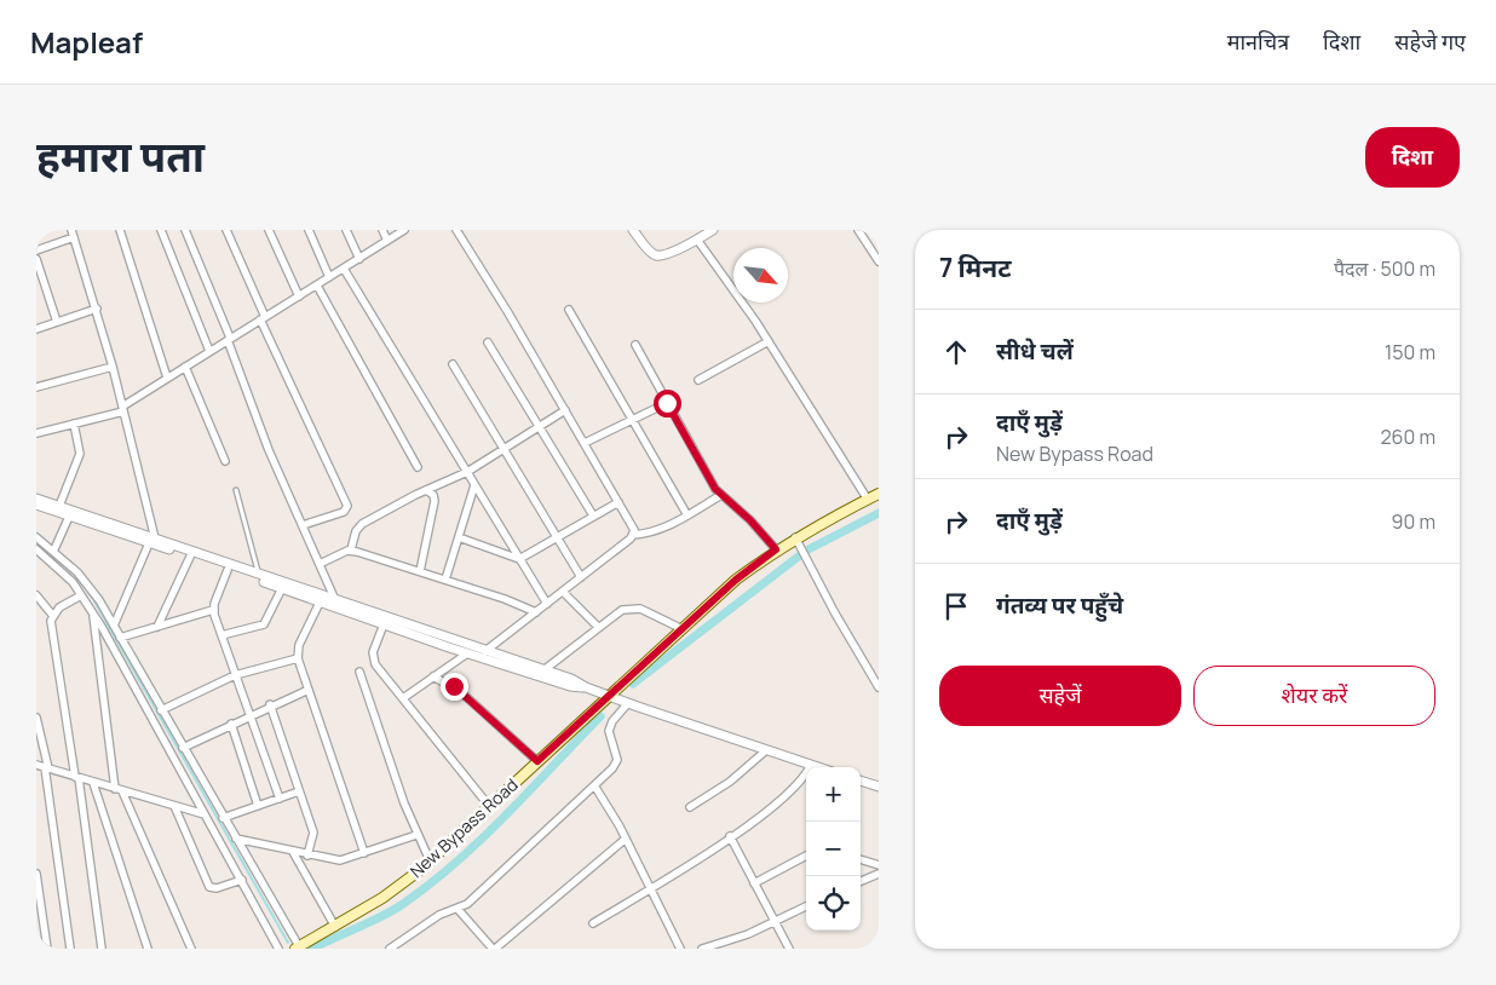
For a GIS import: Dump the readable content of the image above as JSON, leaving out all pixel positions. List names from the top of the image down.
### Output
{
  "streets": {
    "main road": ["New Bypass Road"]
  },
  "north": "bottom right",
  "page": {
    "header": "Mapleaf",
    "nav": ["मानचित्र", "दिशा", "सहेजे गए"],
    "title": "हमारा पता",
    "buttons": [
      "दिशा",
      ["सहेजें", "शेयर करें"]
    ],
    "heading": ["7 मिनट", "पैदल · 500 m"],
    "list": [
      ["सीधे चलें", "150 m"],
      ["दाएँ मुड़ें", "New Bypass Road", "260 m"],
      ["दाएँ मुड़ें", "90 m"],
      "गंतव्य पर पहुँचे"
    ],
    "map_buttons": ["+", "−"]
  }
}
